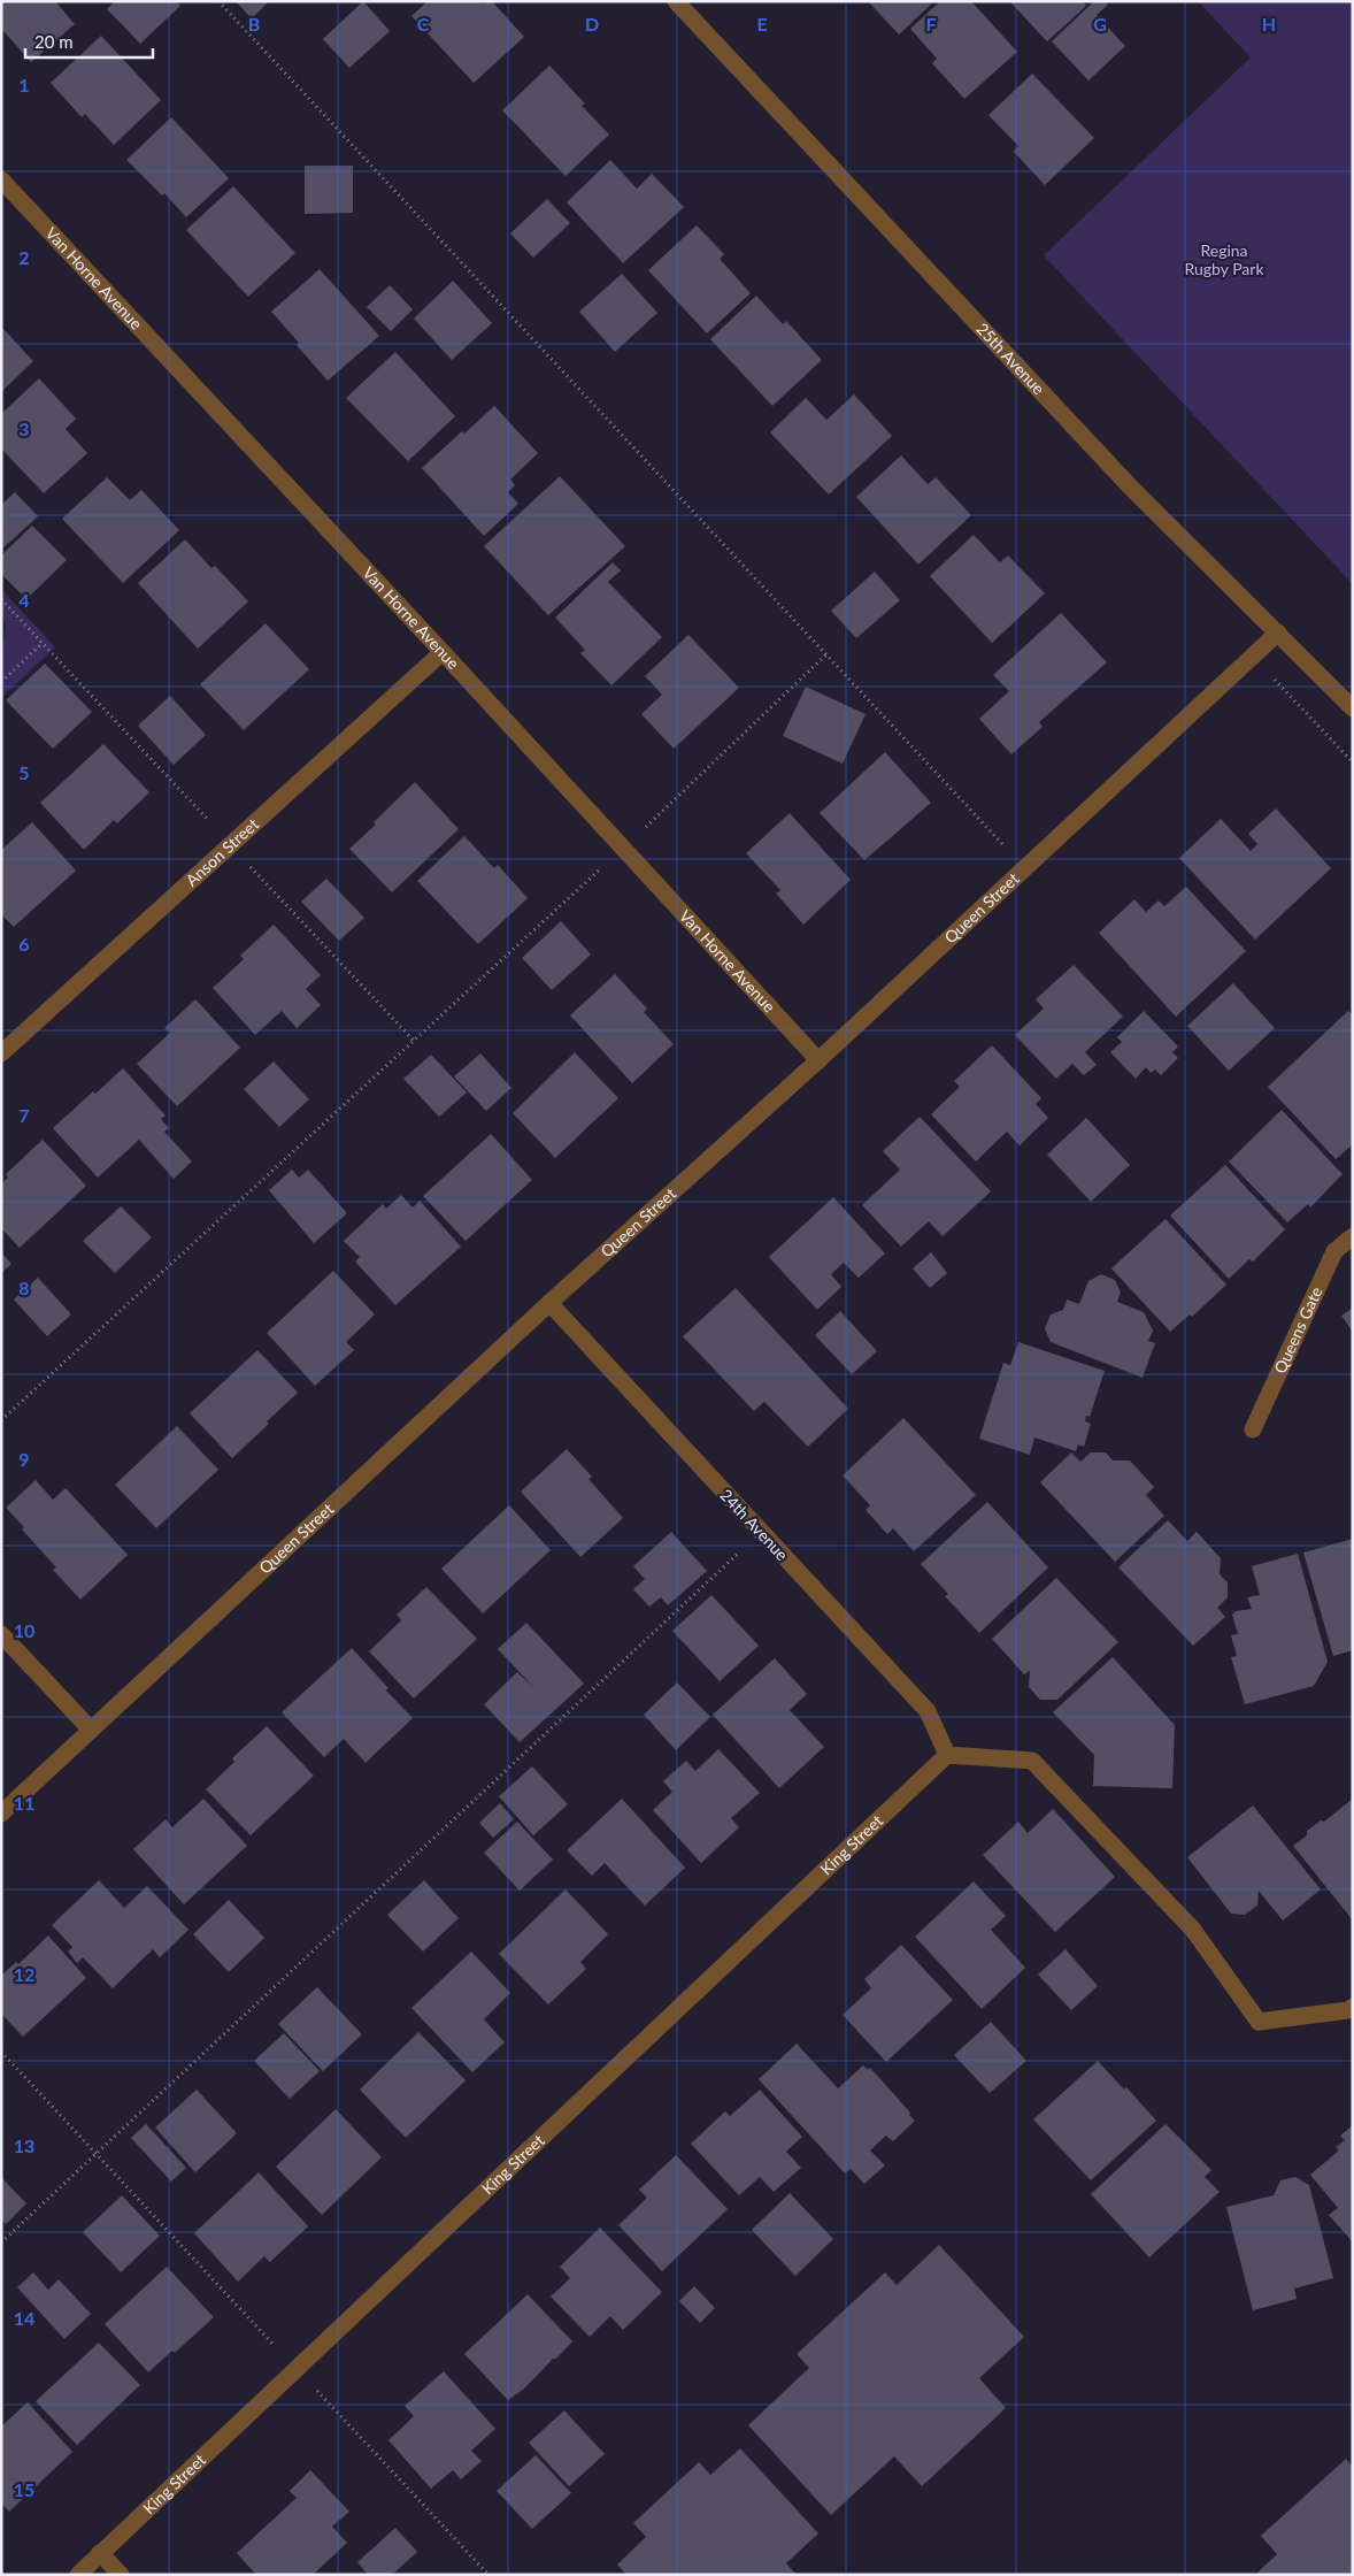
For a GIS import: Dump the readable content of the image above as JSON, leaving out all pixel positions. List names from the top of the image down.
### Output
{
  "streets": {
    "street": [
      "Van Horne Avenue",
      "25th Avenue",
      "Anson Street",
      "Queen Street",
      "Queens Gate",
      "24th Avenue",
      "King Street"
    ]
  },
  "crossings": [
    ["Van Horne Avenue", "Anson Street"],
    ["Van Horne Avenue", "Queen Street"],
    ["25th Avenue", "Queen Street"],
    ["Queen Street", "24th Avenue"],
    ["24th Avenue", "King Street"]
  ],
  "parks": ["Regina Rugby Park"],
  "scale_bar": "20 m",
  "grid": {
    "columns": [
      "B",
      "C",
      "D",
      "E",
      "F",
      "G",
      "H"
    ],
    "rows": [
      "1",
      "2",
      "3",
      "4",
      "5",
      "6",
      "7",
      "8",
      "9",
      "10",
      "11",
      "12",
      "13",
      "14",
      "15"
    ]
  }
}
